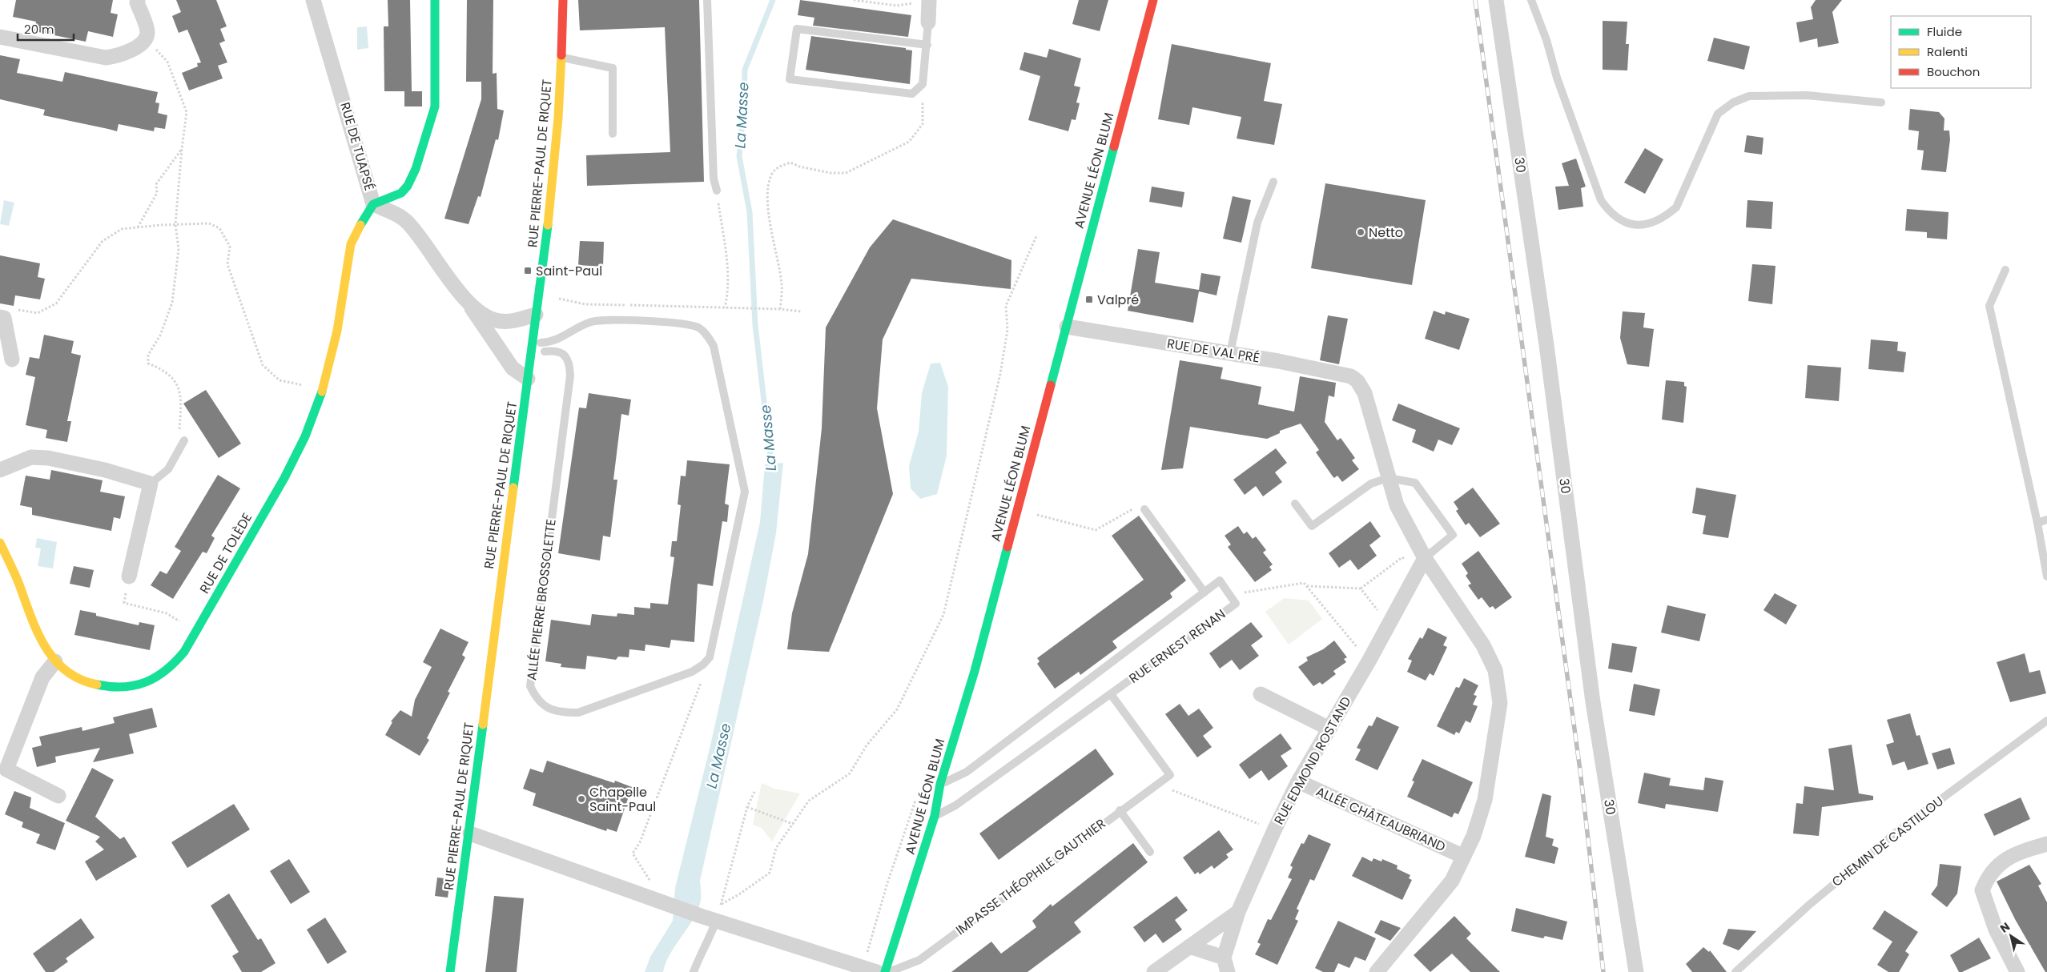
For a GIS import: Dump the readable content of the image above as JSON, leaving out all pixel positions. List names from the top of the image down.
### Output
{
  "streets": {
    "street": [
      "RUE DE TUAPSÉ",
      "RUE PIERRE-PAUL DE RIQUET",
      "30",
      "AVENUE LÉON BLUM",
      "RUE DE VAL PRÉ",
      "RUE DE TOLÈDE",
      "RUE EDMOND ROSTAND",
      "ALLÉE CHÂTEAUBRIAND"
    ],
    "lane": [
      "ALLÉE PIERRE BROSSOLETTE",
      "RUE ERNEST RENAN",
      "CHEMIN DE CASTILLOU",
      "IMPASSE THÉOPHILE GAUTHIER"
    ]
  },
  "crossings": [
    ["RUE DE TUAPSÉ", "RUE PIERRE-PAUL DE RIQUET"],
    ["RUE DE TUAPSÉ", "RUE DE TOLÈDE"],
    ["AVENUE LÉON BLUM", "RUE DE VAL PRÉ"],
    ["AVENUE LÉON BLUM", "RUE ERNEST RENAN"],
    ["RUE ERNEST RENAN", "IMPASSE THÉOPHILE GAUTHIER"],
    ["RUE EDMOND ROSTAND", "ALLÉE CHÂTEAUBRIAND"]
  ],
  "water": ["La Masse"],
  "places": {
    "other": ["Netto", "Chapelle Saint-Paul"],
    "transit": ["Saint-Paul", "Valpré"]
  },
  "legend": ["Fluide", "Ralenti", "Bouchon"],
  "scale_bar": "20 m",
  "north": "top left"
}
